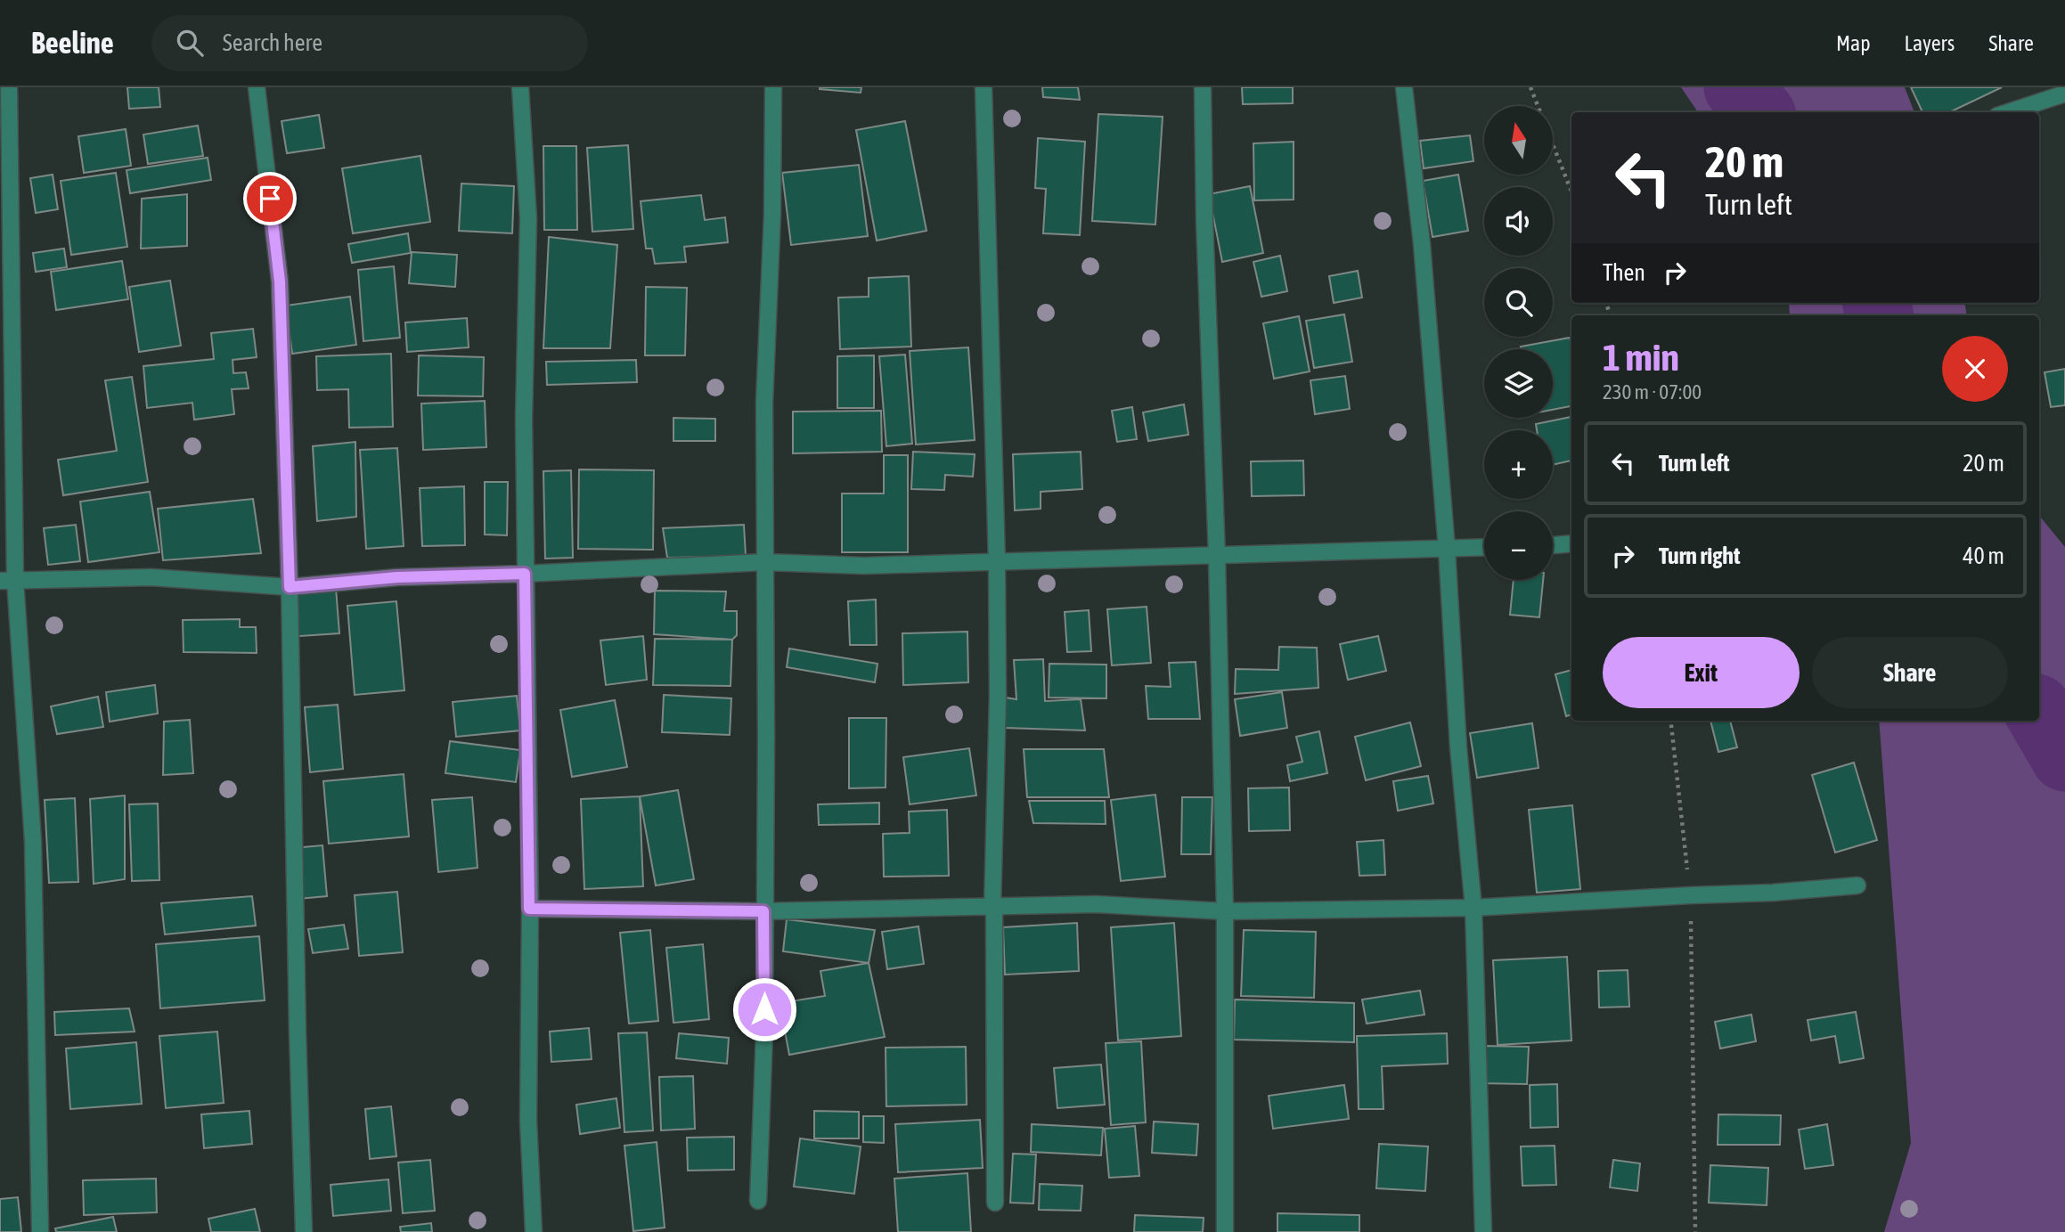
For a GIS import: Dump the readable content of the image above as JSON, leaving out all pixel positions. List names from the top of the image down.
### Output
{
  "north": "top",
  "page": {
    "header": "Beeline",
    "search": "Search here",
    "nav": ["Map", "Layers", "Share"],
    "map_buttons": ["+", "−"],
    "turn": ["20 m", "Turn left"],
    "then": "Then",
    "heading": ["1 min", "230 m · 07:00"],
    "list": [
      {
        "name": "Turn left",
        "value": "20 m"
      },
      {
        "name": "Turn right",
        "value": "40 m"
      }
    ],
    "buttons": ["Exit", "Share"]
  }
}
